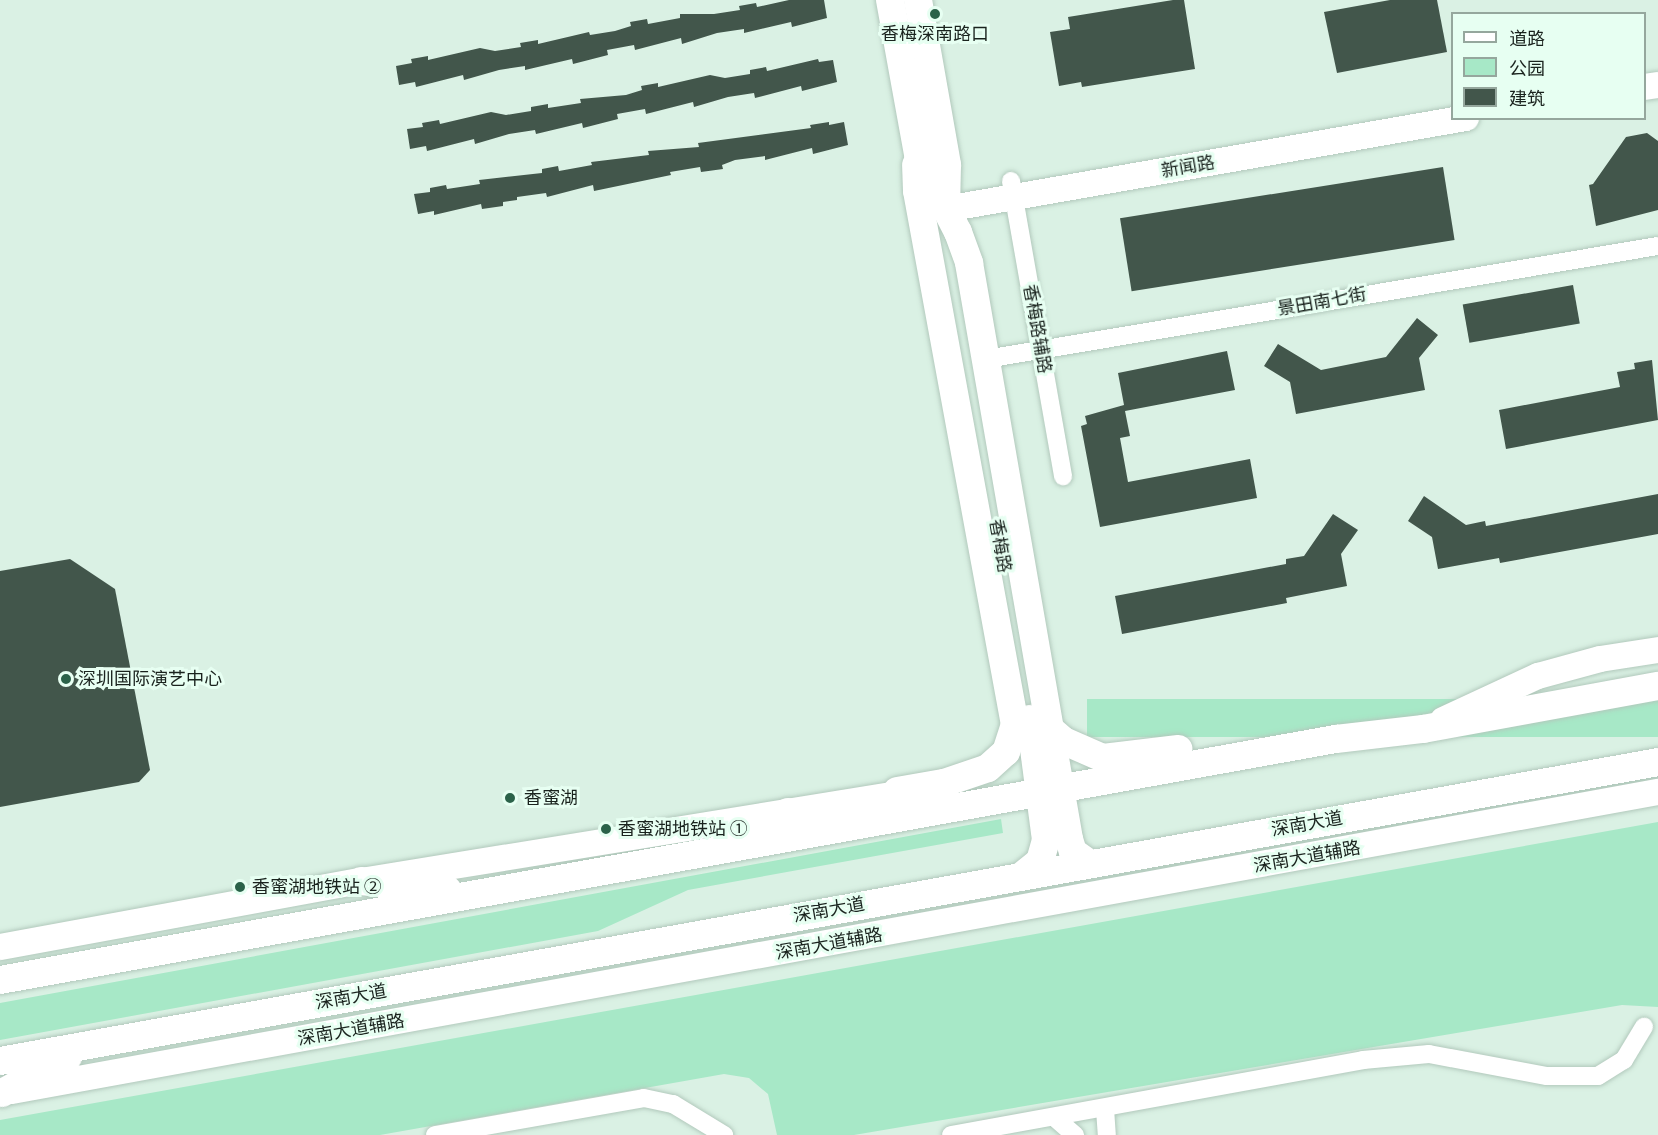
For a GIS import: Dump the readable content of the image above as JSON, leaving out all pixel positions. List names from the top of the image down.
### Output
{
  "streets": {
    "main road": [
      "新闻路",
      "香梅路",
      "深南大道",
      "深南大道辅路"
    ],
    "street": ["景田南七街", "香梅路辅路"]
  },
  "crossings": [
    ["新闻路", "香梅路辅路"],
    ["新闻路", "香梅路"],
    ["景田南七街", "香梅路辅路"],
    ["景田南七街", "香梅路"],
    ["香梅路", "深南大道"]
  ],
  "places": [
    "香梅深南路口",
    "深圳国际演艺中心",
    "香蜜湖",
    "香蜜湖地铁站 ①",
    "香蜜湖地铁站 ②"
  ],
  "legend": ["道路", "公园", "建筑"]
}
